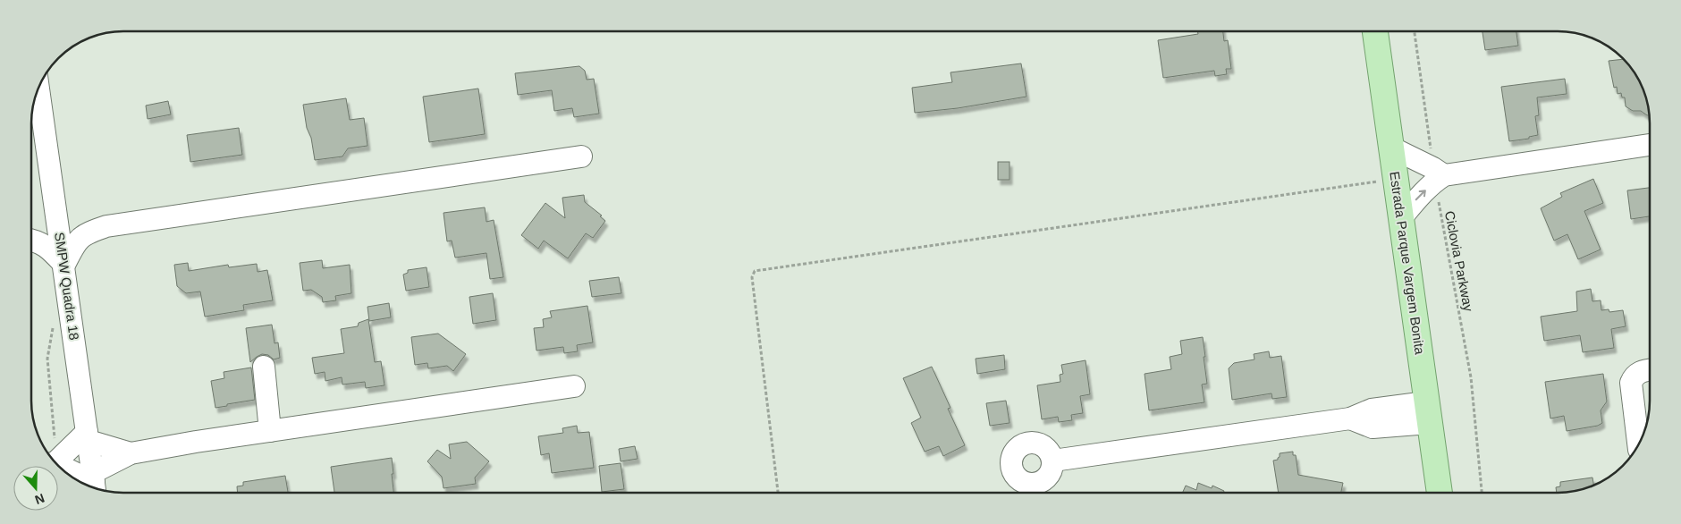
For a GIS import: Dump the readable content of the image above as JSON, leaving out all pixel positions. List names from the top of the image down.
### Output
{
  "streets": {
    "main road": ["Estrada Parque Vargem Bonita"],
    "street": ["SMPW Quadra 18"],
    "path": ["Ciclovia Parkway"]
  },
  "north": "bottom"
}
